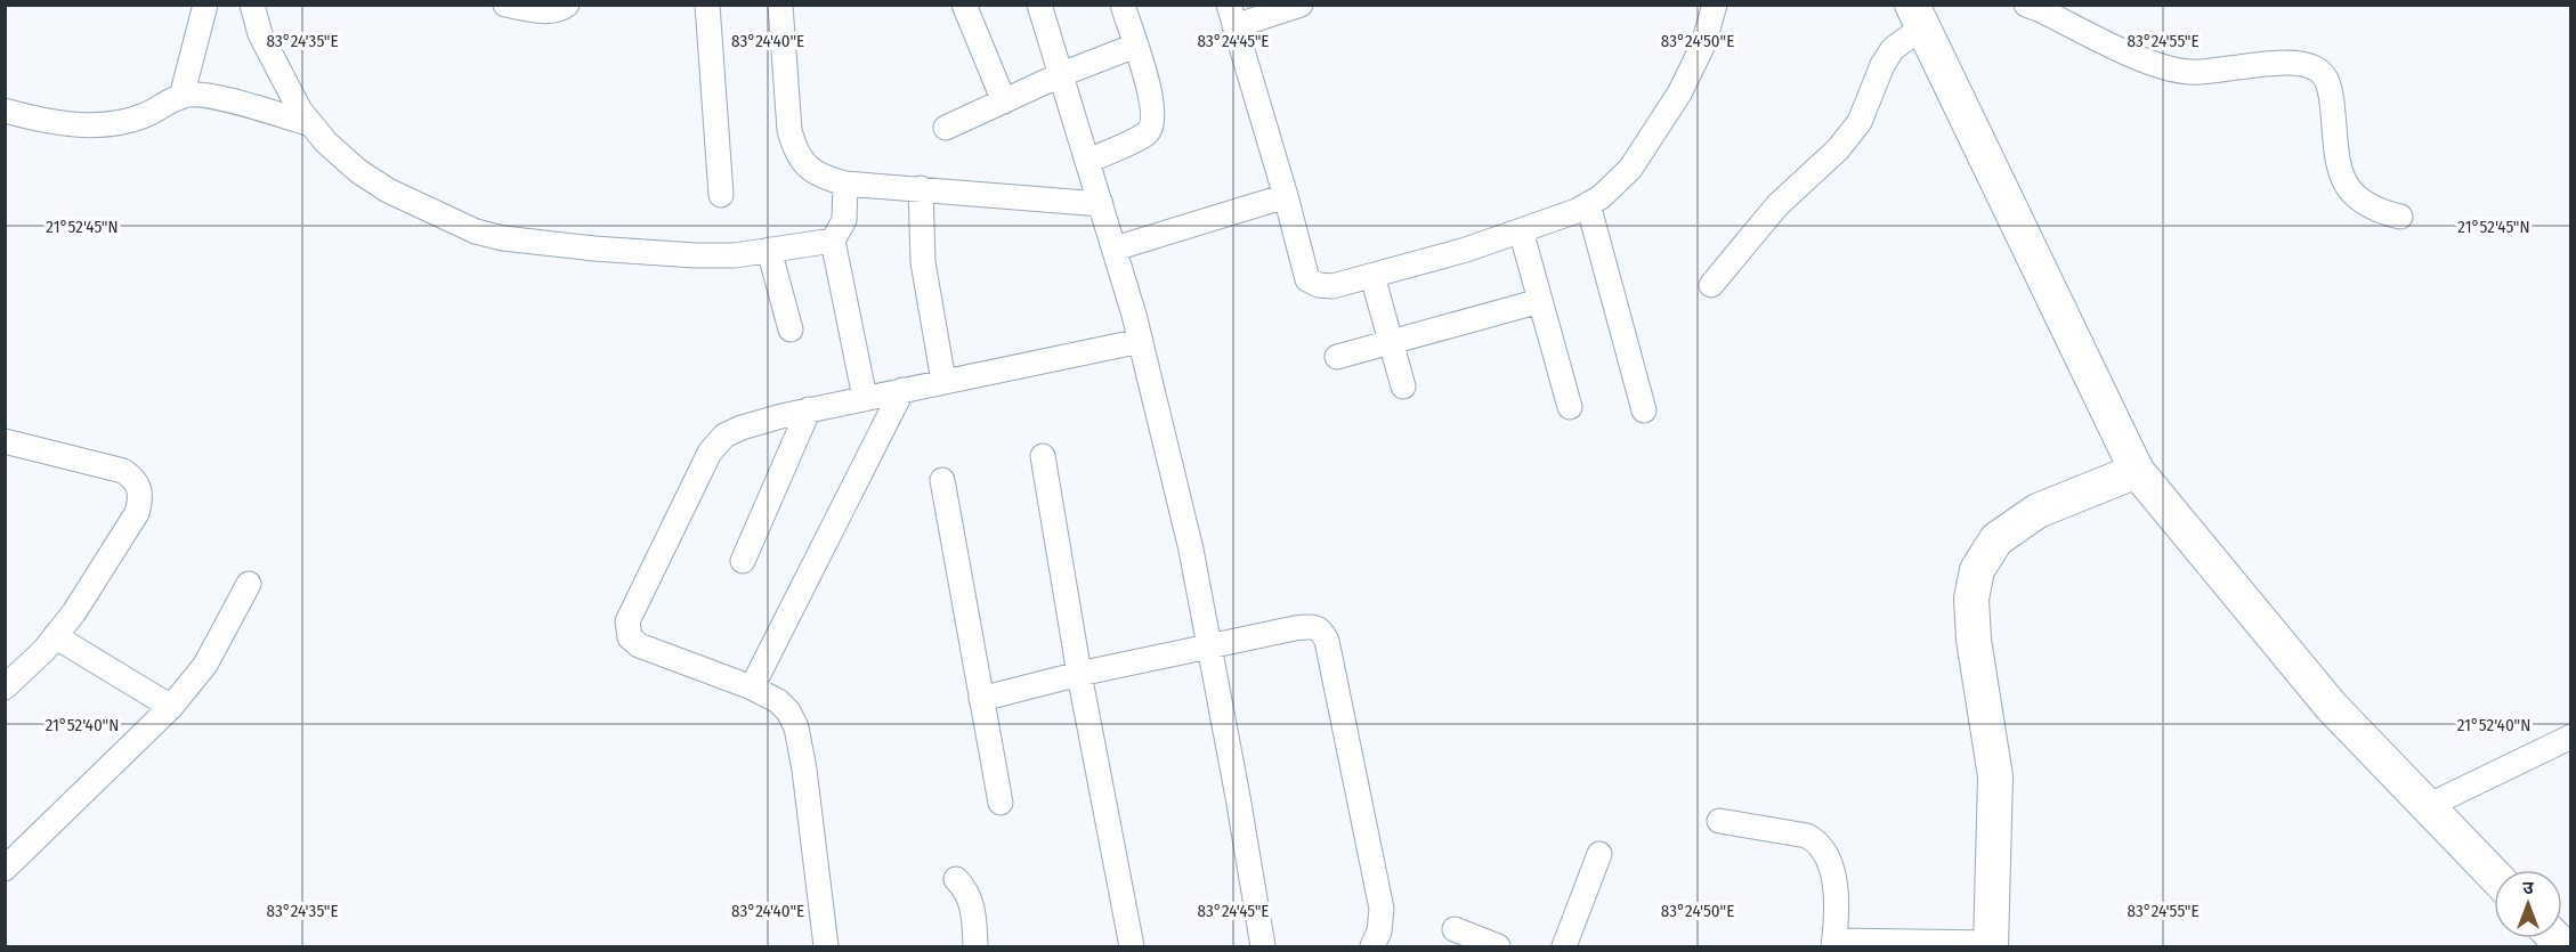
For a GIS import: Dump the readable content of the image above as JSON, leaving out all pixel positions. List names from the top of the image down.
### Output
{
  "north": "top",
  "coordinates": [
    "83°24'35\"E",
    "83°24'40\"E",
    "83°24'45\"E",
    "83°24'50\"E",
    "83°24'55\"E",
    "21°52'45\"N",
    "21°52'40\"N"
  ]
}
